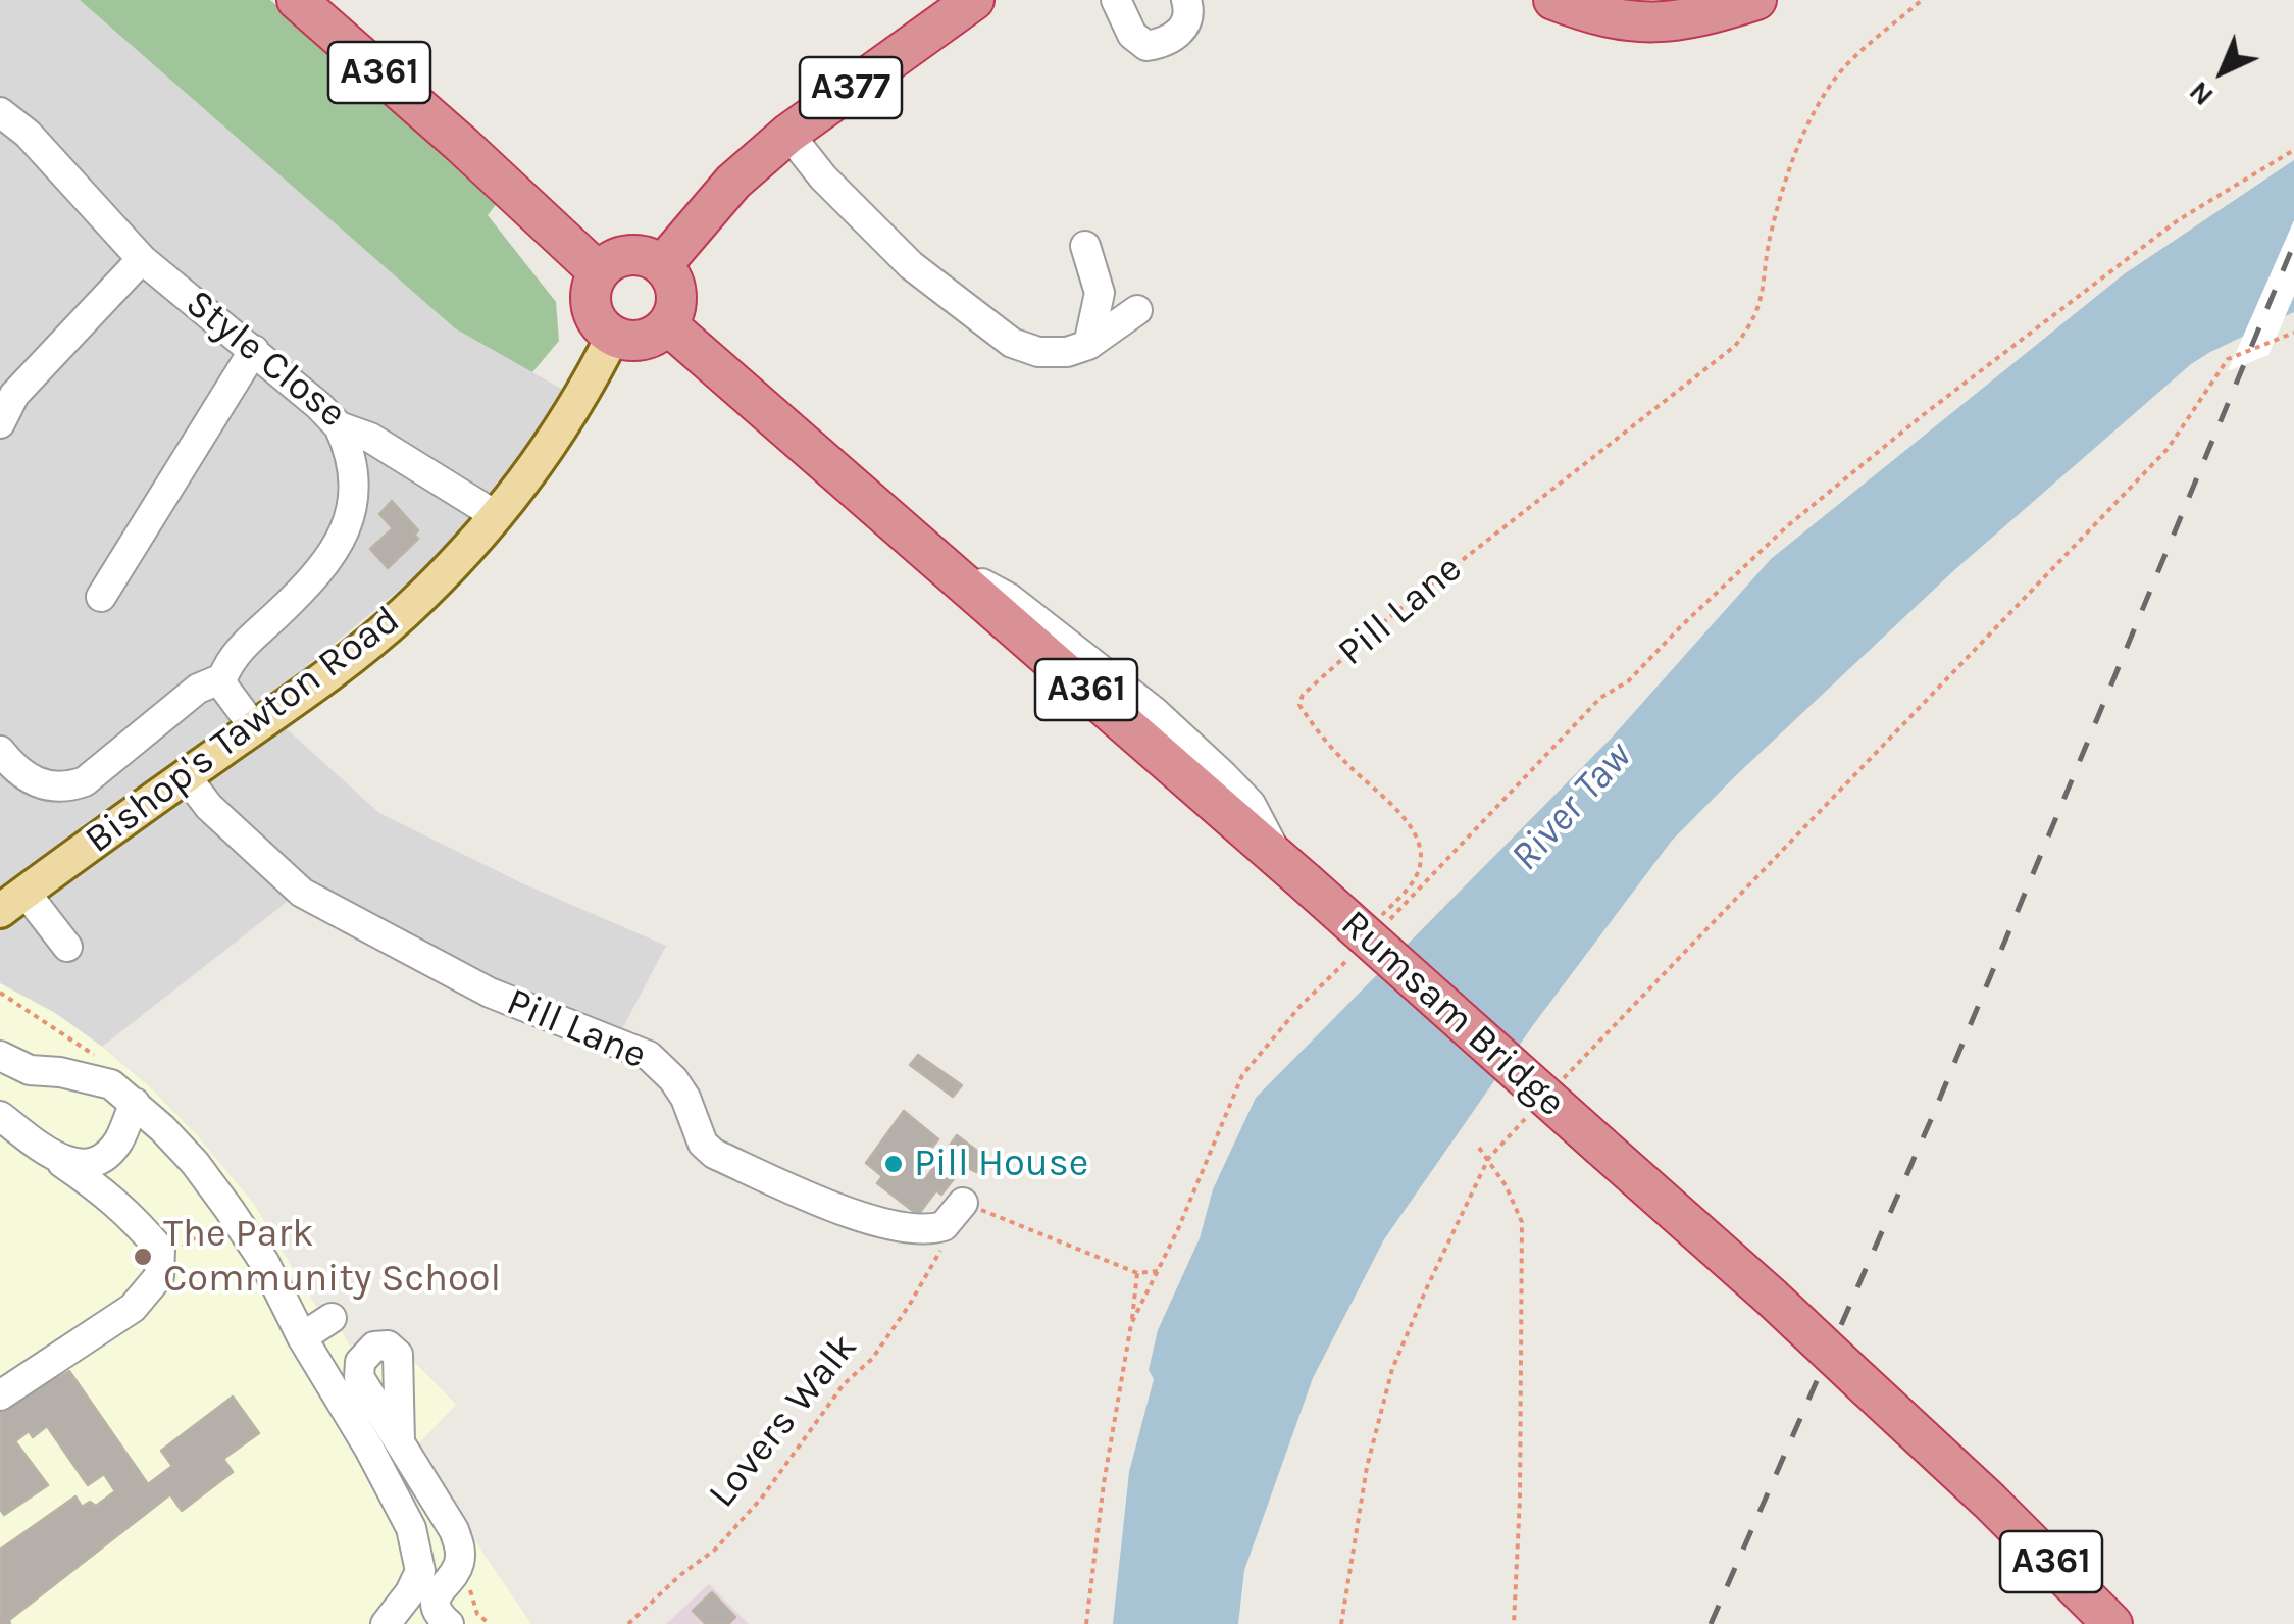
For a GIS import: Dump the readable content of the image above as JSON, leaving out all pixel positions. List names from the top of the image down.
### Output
{
  "streets": {
    "highway": ["A361", "A377", "Rumsam Bridge"],
    "main road": ["Bishop's Tawton Road"],
    "street": ["Style Close", "Pill Lane"],
    "path": ["Lovers Walk"]
  },
  "crossings": [
    ["A361", "A377"],
    ["A361", "Bishop's Tawton Road"],
    ["A361", "Rumsam Bridge"],
    ["A377", "Bishop's Tawton Road"],
    ["A377", "Rumsam Bridge"],
    ["Style Close", "Bishop's Tawton Road"],
    ["Pill Lane", "Bishop's Tawton Road"],
    ["Pill Lane", "Lovers Walk"],
    ["Bishop's Tawton Road", "Rumsam Bridge"]
  ],
  "water": ["River Taw"],
  "places": ["Pill House", "The Park Community School"],
  "north": "bottom left"
}
